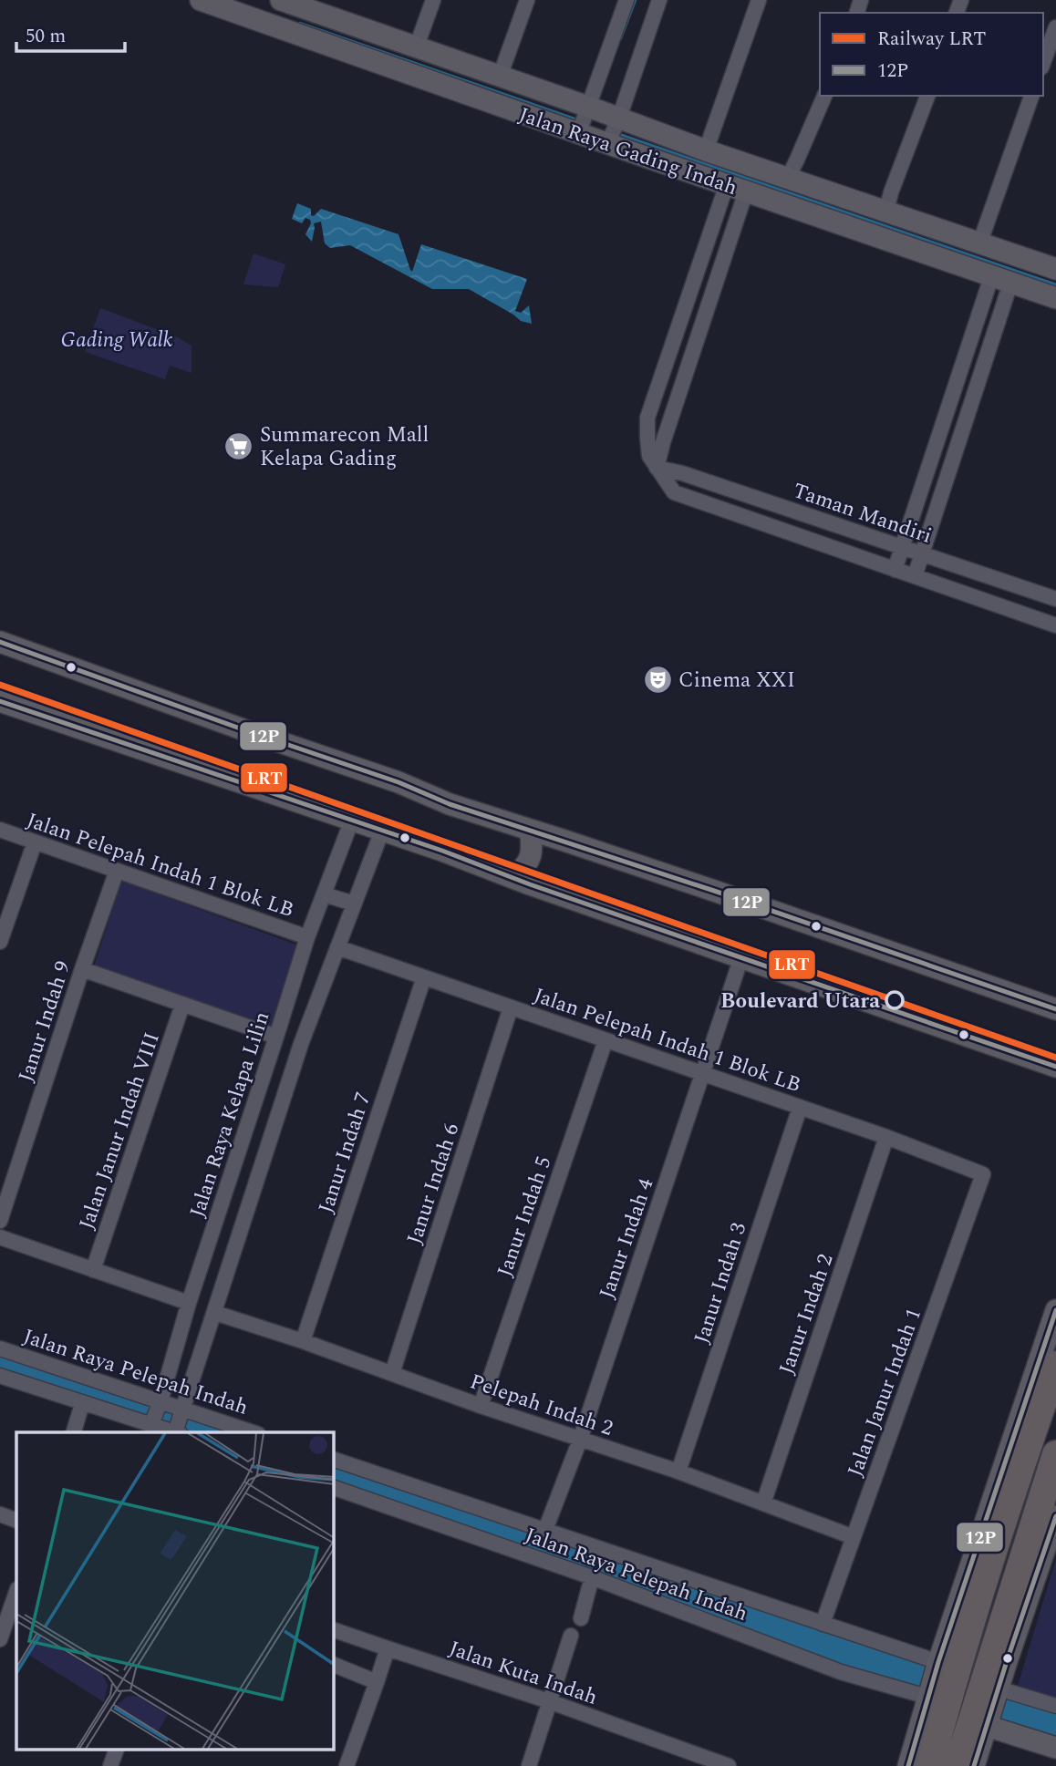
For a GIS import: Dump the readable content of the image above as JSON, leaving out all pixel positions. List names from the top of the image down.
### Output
{
  "streets": {
    "main road": ["Jalan Raya Gading Indah"],
    "street": [
      "Taman Mandiri",
      "Jalan Pelepah Indah 1 Blok LB",
      "Janur Indah 9",
      "Jalan Raya Kelapa Lilin",
      "Jalan Janur Indah VIII",
      "Janur Indah 7",
      "Janur Indah 6",
      "Janur Indah 5",
      "Janur Indah 4",
      "Janur Indah 3",
      "Janur Indah 2",
      "Jalan Raya Pelepah Indah",
      "Jalan Janur Indah 1",
      "Pelepah Indah 2",
      "Jalan Kuta Indah"
    ]
  },
  "crossings": [
    ["Jalan Pelepah Indah 1 Blok LB", "Janur Indah 9"],
    ["Jalan Pelepah Indah 1 Blok LB", "Jalan Raya Kelapa Lilin"],
    ["Jalan Pelepah Indah 1 Blok LB", "Janur Indah 7"],
    ["Jalan Pelepah Indah 1 Blok LB", "Janur Indah 6"],
    ["Jalan Pelepah Indah 1 Blok LB", "Janur Indah 5"],
    ["Jalan Pelepah Indah 1 Blok LB", "Janur Indah 4"],
    ["Jalan Pelepah Indah 1 Blok LB", "Janur Indah 3"],
    ["Jalan Pelepah Indah 1 Blok LB", "Janur Indah 2"],
    ["Jalan Pelepah Indah 1 Blok LB", "Jalan Janur Indah 1"],
    ["Jalan Raya Kelapa Lilin", "Jalan Raya Pelepah Indah"],
    ["Janur Indah 7", "Pelepah Indah 2"],
    ["Janur Indah 6", "Pelepah Indah 2"],
    ["Janur Indah 5", "Pelepah Indah 2"],
    ["Janur Indah 4", "Jalan Raya Pelepah Indah"],
    ["Janur Indah 4", "Pelepah Indah 2"],
    ["Janur Indah 3", "Pelepah Indah 2"],
    ["Janur Indah 2", "Pelepah Indah 2"],
    ["Jalan Raya Pelepah Indah", "Jalan Janur Indah 1"],
    ["Jalan Janur Indah 1", "Pelepah Indah 2"]
  ],
  "parks": ["Gading Walk"],
  "places": {
    "supermarket": ["Summarecon Mall Kelapa Gading"],
    "theatre": ["Cinema XXI"],
    "other": ["Boulevard Utara"]
  },
  "lines": ["transit line 12P", "rail line LRT"],
  "legend": ["Railway LRT", "12P"],
  "scale_bar": "50 m"
}
